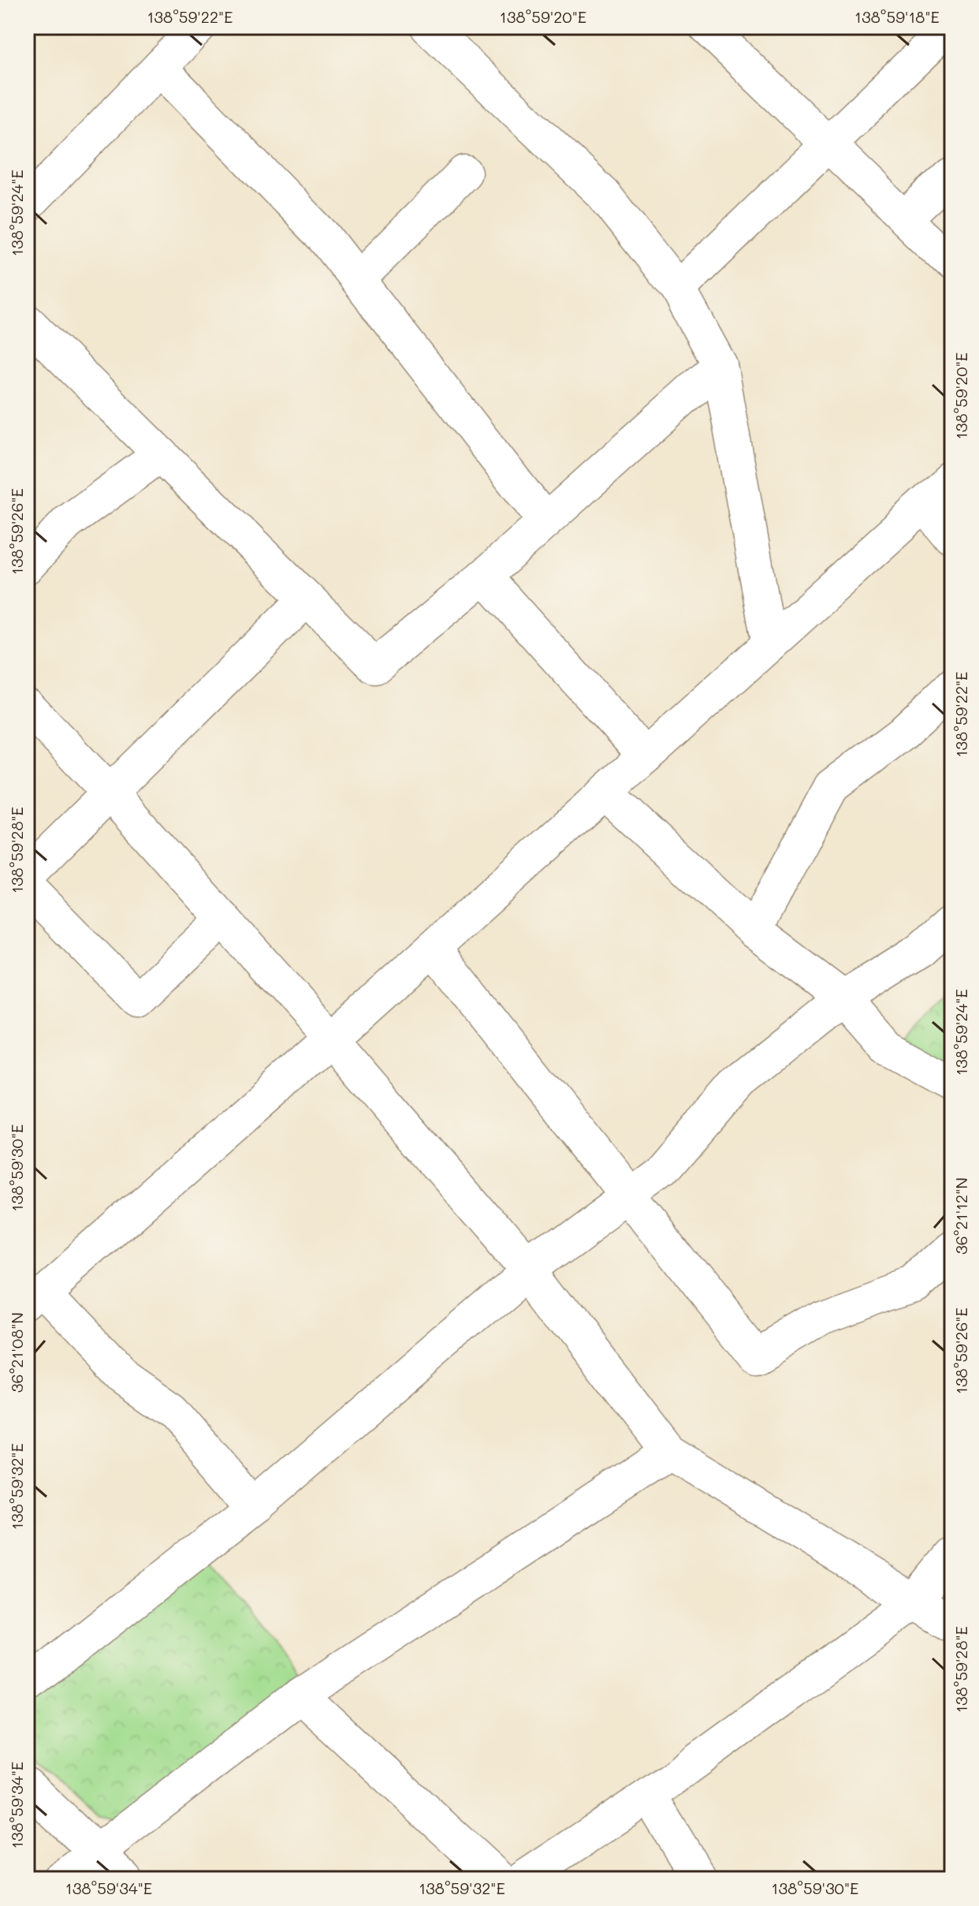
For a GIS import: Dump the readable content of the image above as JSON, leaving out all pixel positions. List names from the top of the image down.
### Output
{
  "coordinates": [
    "138°59'22\"E",
    "138°59'20\"E",
    "138°59'18\"E",
    "138°59'24\"E",
    "138°59'26\"E",
    "138°59'28\"E",
    "138°59'30\"E",
    "36°21'12\"N",
    "36°21'08\"N",
    "138°59'32\"E",
    "138°59'34\"E"
  ]
}
